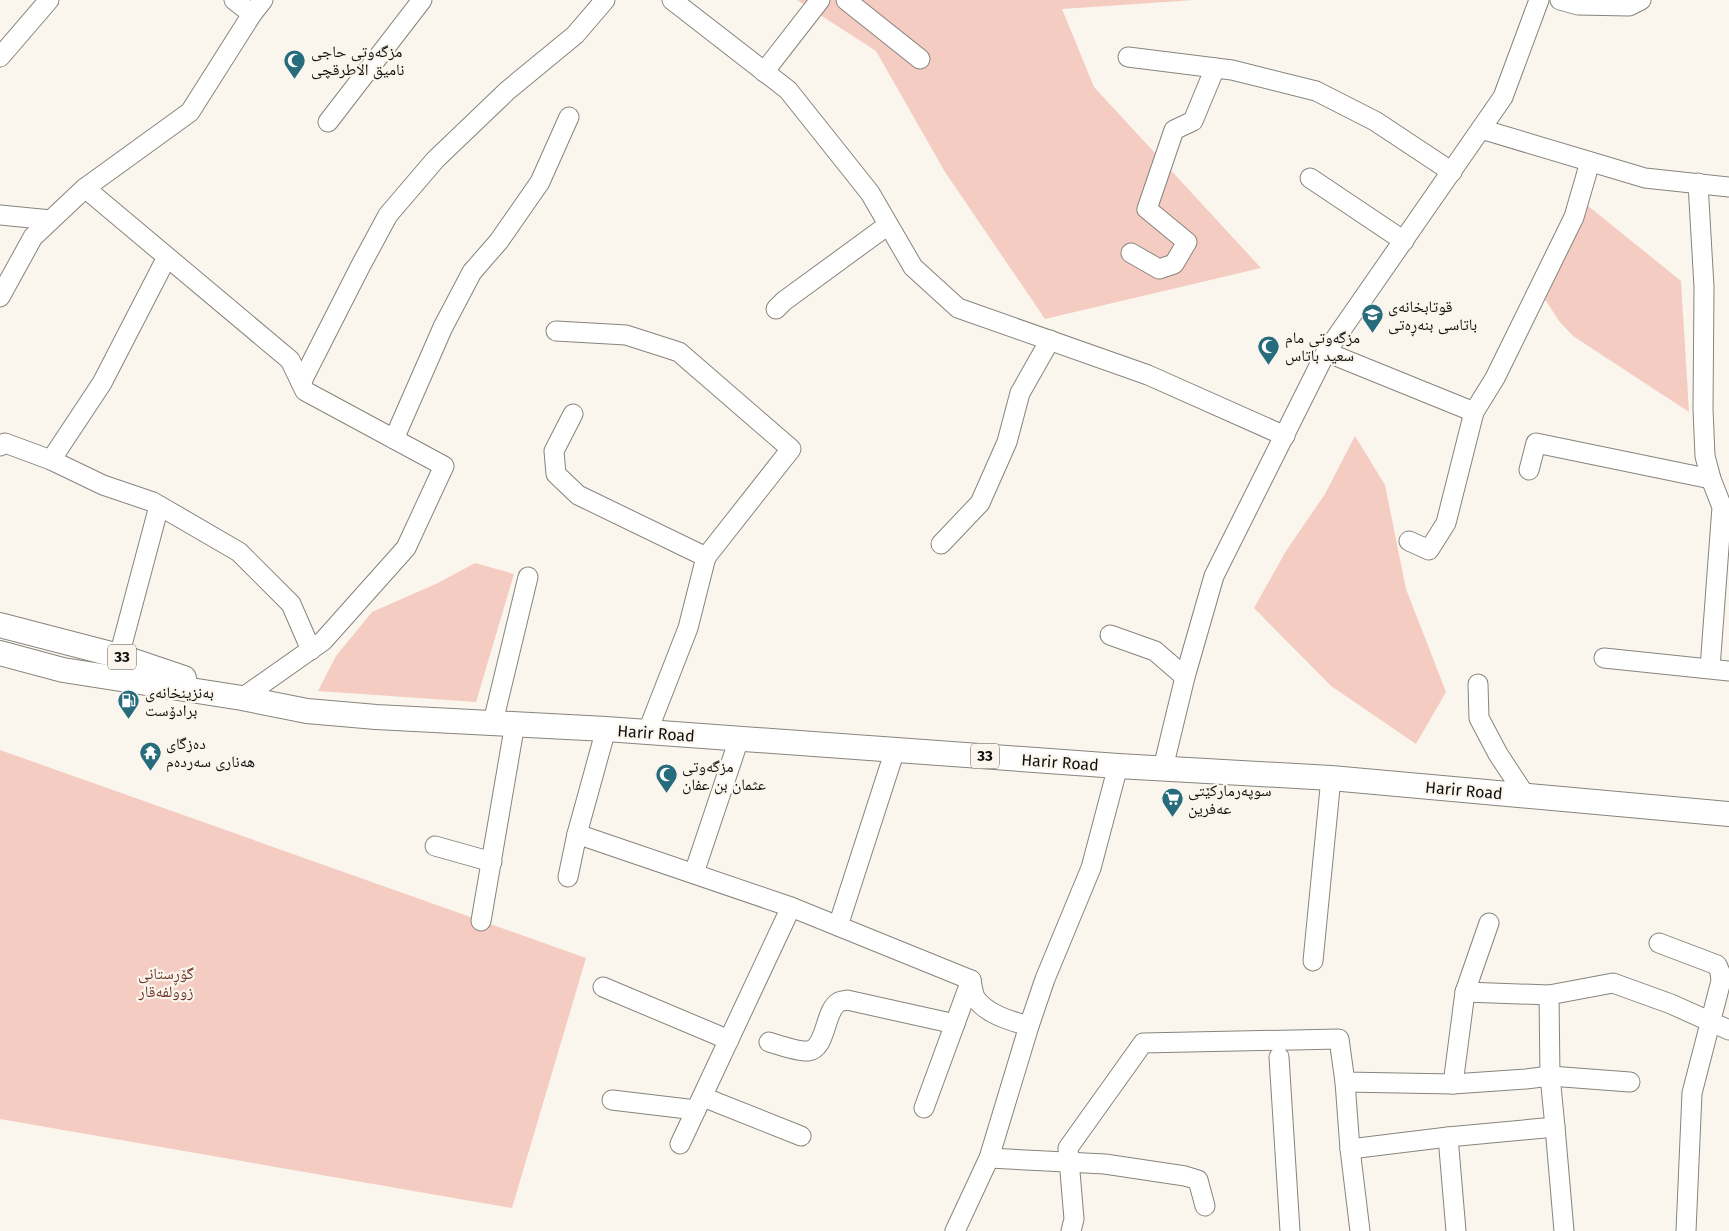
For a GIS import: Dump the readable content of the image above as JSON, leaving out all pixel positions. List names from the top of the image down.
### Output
{
  "streets": {
    "main road": ["33", "Harir Road"]
  },
  "crossings": [
    ["33", "Harir Road"]
  ],
  "parks": ["گۆڕستانی زوولفەقار"],
  "places": {
    "mosque": ["مزگەوتی حاجی نامیق الاطرقچی", "مزگەوتی مام سعید باتاس", "مزگەوتی عثمان بن عفان"],
    "school or university": ["قوتابخانەی باتاسی بنەڕەتی"],
    "fuel station": ["بەنزینخانەی برادۆست"],
    "temple": ["دەزگای هەناری سەردەم"],
    "supermarket": ["سوپەرمارکێتی عەفرین"]
  }
}
